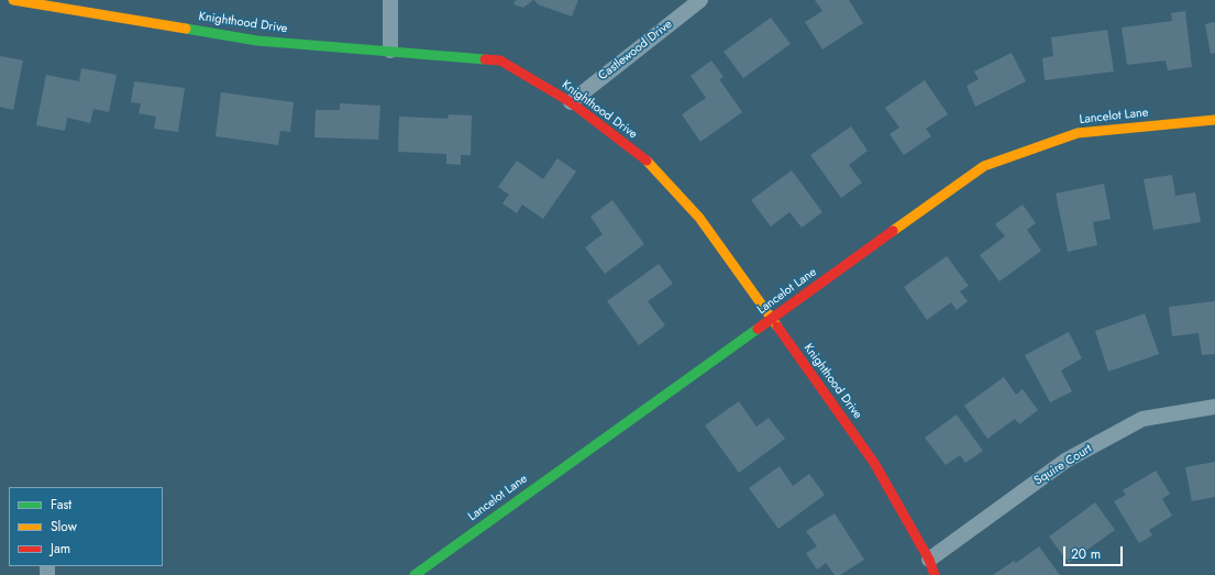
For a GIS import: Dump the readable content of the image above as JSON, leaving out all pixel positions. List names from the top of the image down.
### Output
{
  "streets": {
    "street": [
      "Knighthood Drive",
      "Castlewood Drive",
      "Lancelot Lane",
      "Squire Court"
    ]
  },
  "crossings": [
    ["Knighthood Drive", "Castlewood Drive"],
    ["Knighthood Drive", "Lancelot Lane"],
    ["Knighthood Drive", "Squire Court"]
  ],
  "legend": ["Fast", "Slow", "Jam"],
  "scale_bar": "20 m"
}
